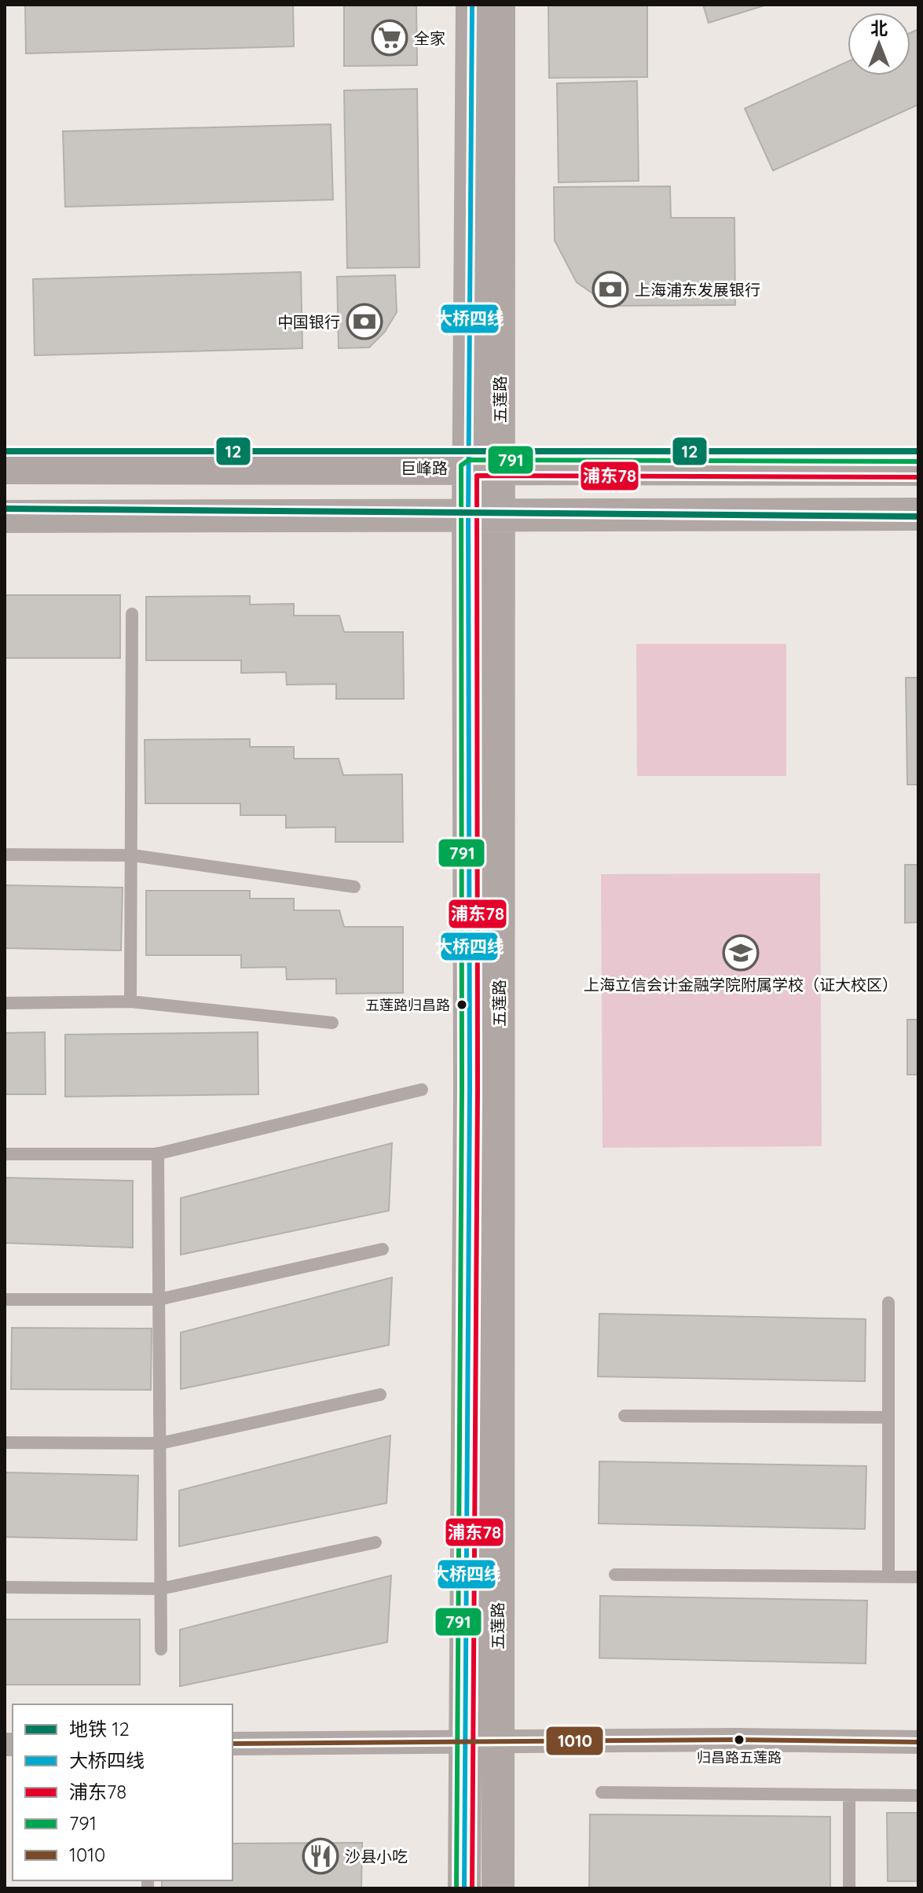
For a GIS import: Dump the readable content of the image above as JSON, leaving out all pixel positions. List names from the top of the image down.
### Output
{
  "streets": {
    "street": ["五莲路", "巨峰路"]
  },
  "crossings": [
    ["五莲路", "巨峰路"]
  ],
  "places": {
    "supermarket": ["全家"],
    "bank": ["上海浦东发展银行", "中国银行"],
    "school or university": ["上海立信会计金融学院附属学校（证大校区）"],
    "other": ["五莲路归昌路", "归昌路五莲路"],
    "restaurant": ["沙县小吃"]
  },
  "lines": [
    "transit line 大桥四线",
    "metro line 12",
    "transit line 791",
    "transit line 浦东78",
    "transit line 1010"
  ],
  "legend": [
    "地铁 12",
    "大桥四线",
    "浦东78",
    "791",
    "1010"
  ],
  "north": "top"
}
